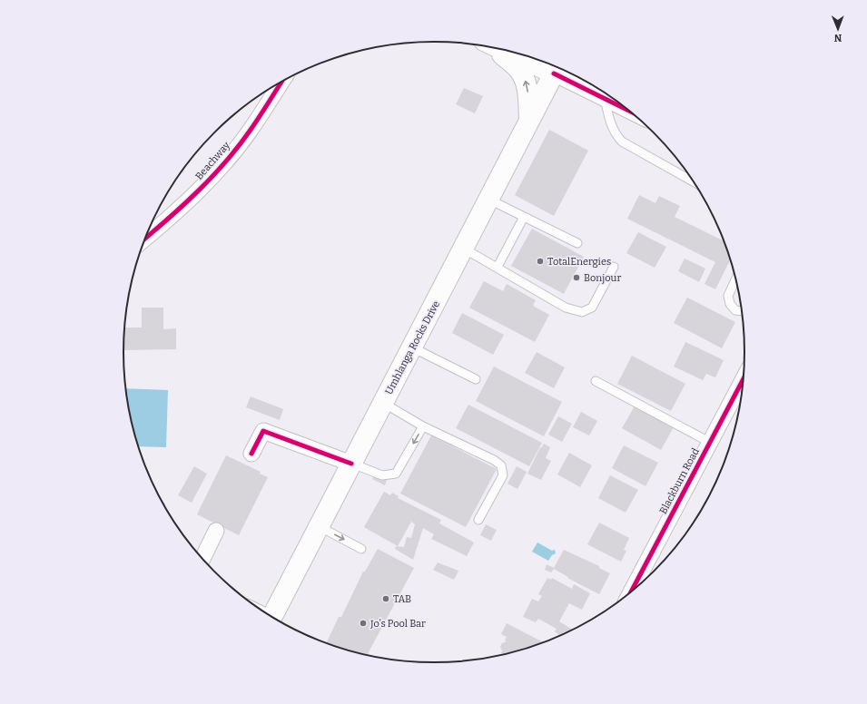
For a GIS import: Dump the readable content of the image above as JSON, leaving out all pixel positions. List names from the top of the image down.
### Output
{
  "streets": {
    "main road": ["Umhlanga Rocks Drive"],
    "street": ["Beachway", "Blackburn Road"]
  },
  "places": [
    "TotalEnergies",
    "Bonjour",
    "TAB",
    "Jo's Pool Bar"
  ],
  "north": "bottom"
}
